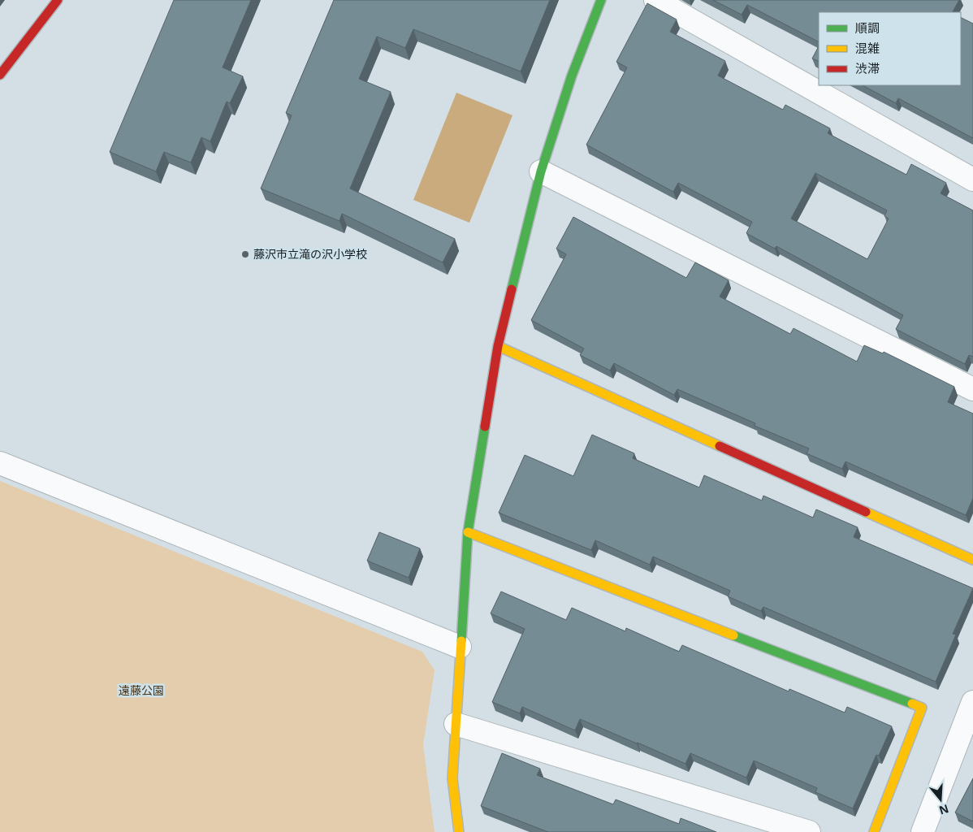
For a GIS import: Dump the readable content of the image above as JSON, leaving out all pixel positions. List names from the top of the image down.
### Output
{
  "parks": ["遠藤公園"],
  "places": ["藤沢市立滝の沢小学校"],
  "legend": ["順調", "混雑", "渋滞"],
  "north": "bottom"
}
